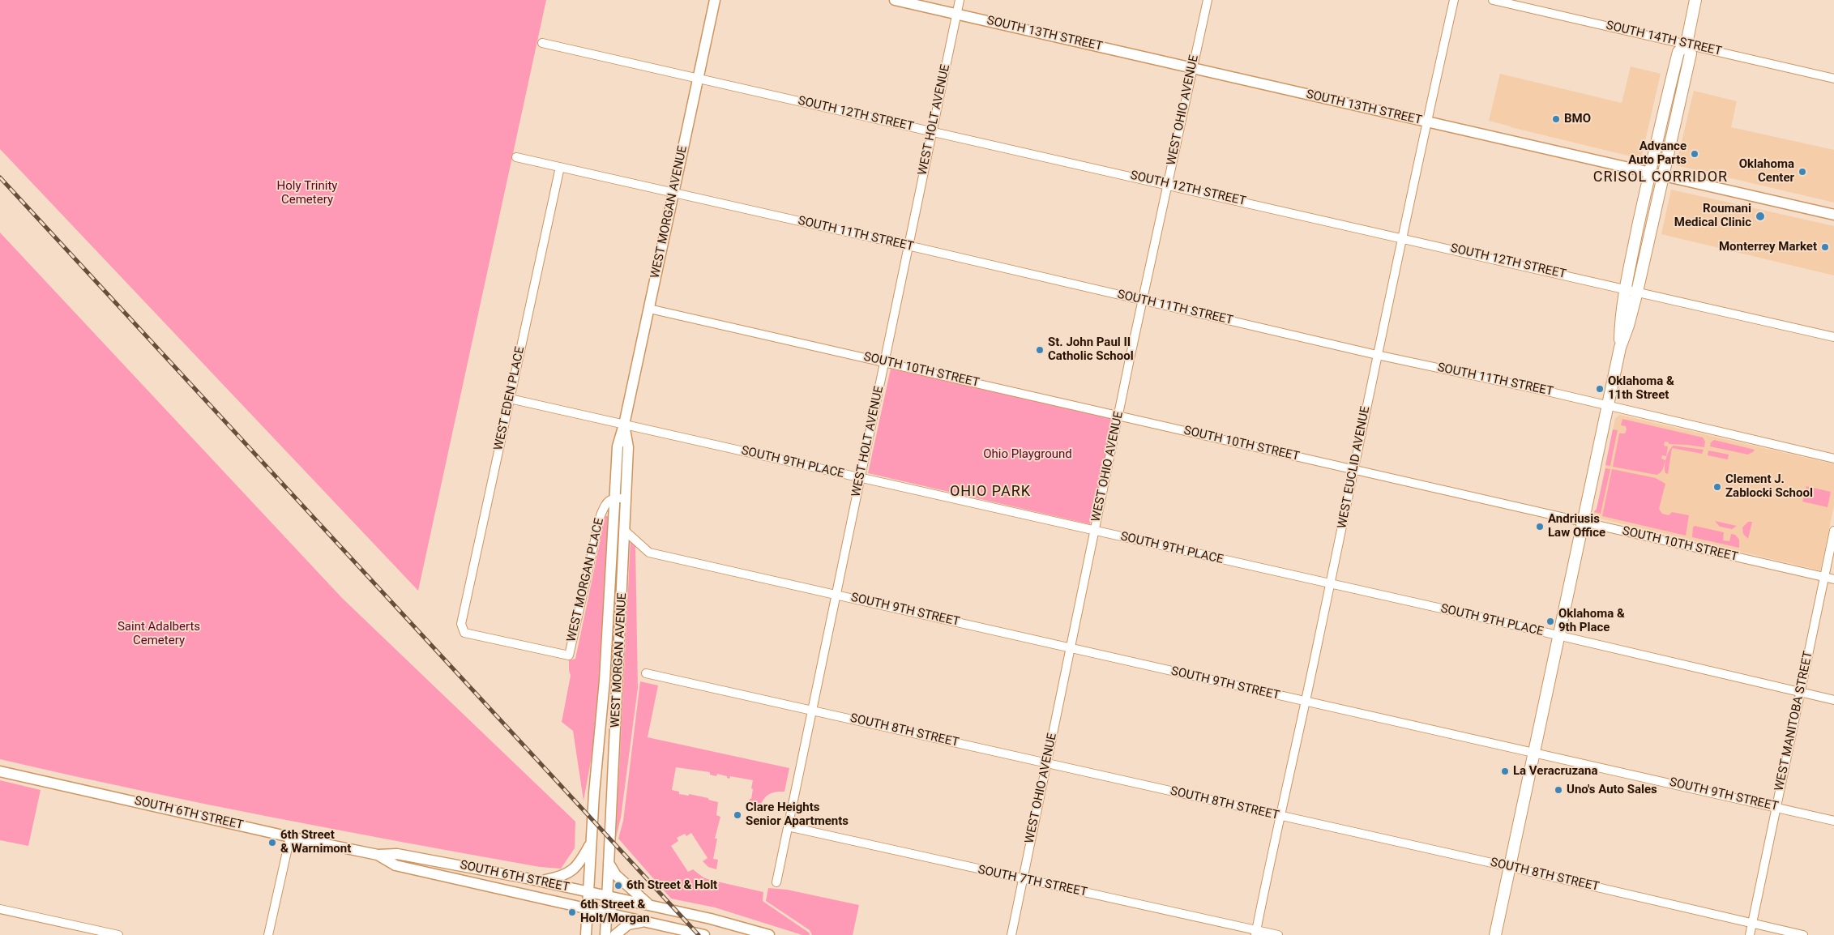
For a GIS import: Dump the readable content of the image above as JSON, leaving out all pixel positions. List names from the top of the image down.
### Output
{
  "streets": {
    "street": [
      "SOUTH 13TH STREET",
      "SOUTH 14TH STREET",
      "WEST OHIO AVENUE",
      "SOUTH 12TH STREET",
      "WEST HOLT AVENUE",
      "WEST MORGAN AVENUE",
      "SOUTH 11TH STREET",
      "SOUTH 10TH STREET",
      "WEST EDEN PLACE",
      "SOUTH 9TH PLACE",
      "WEST EUCLID AVENUE",
      "WEST MORGAN PLACE",
      "SOUTH 9TH STREET",
      "WEST MANITOBA STREET",
      "SOUTH 8TH STREET",
      "SOUTH 6TH STREET",
      "SOUTH 7TH STREET"
    ]
  },
  "crossings": [
    ["SOUTH 13TH STREET", "WEST OHIO AVENUE"],
    ["SOUTH 13TH STREET", "WEST HOLT AVENUE"],
    ["SOUTH 13TH STREET", "WEST EUCLID AVENUE"],
    ["WEST OHIO AVENUE", "SOUTH 12TH STREET"],
    ["WEST OHIO AVENUE", "SOUTH 11TH STREET"],
    ["WEST OHIO AVENUE", "SOUTH 10TH STREET"],
    ["WEST OHIO AVENUE", "SOUTH 9TH PLACE"],
    ["WEST OHIO AVENUE", "SOUTH 9TH STREET"],
    ["WEST OHIO AVENUE", "SOUTH 8TH STREET"],
    ["WEST OHIO AVENUE", "SOUTH 7TH STREET"],
    ["SOUTH 12TH STREET", "WEST HOLT AVENUE"],
    ["SOUTH 12TH STREET", "WEST MORGAN AVENUE"],
    ["SOUTH 12TH STREET", "WEST EUCLID AVENUE"],
    ["WEST HOLT AVENUE", "SOUTH 11TH STREET"],
    ["WEST HOLT AVENUE", "SOUTH 10TH STREET"],
    ["WEST HOLT AVENUE", "SOUTH 9TH PLACE"],
    ["WEST HOLT AVENUE", "SOUTH 9TH STREET"],
    ["WEST HOLT AVENUE", "SOUTH 8TH STREET"],
    ["WEST HOLT AVENUE", "SOUTH 7TH STREET"],
    ["WEST MORGAN AVENUE", "SOUTH 11TH STREET"],
    ["WEST MORGAN AVENUE", "SOUTH 10TH STREET"],
    ["WEST MORGAN AVENUE", "SOUTH 9TH PLACE"],
    ["WEST MORGAN AVENUE", "WEST MORGAN PLACE"],
    ["WEST MORGAN AVENUE", "SOUTH 9TH STREET"],
    ["WEST MORGAN AVENUE", "SOUTH 6TH STREET"],
    ["SOUTH 11TH STREET", "WEST EDEN PLACE"],
    ["SOUTH 11TH STREET", "WEST EUCLID AVENUE"],
    ["SOUTH 10TH STREET", "WEST EUCLID AVENUE"],
    ["SOUTH 10TH STREET", "WEST MANITOBA STREET"],
    ["WEST EDEN PLACE", "SOUTH 9TH PLACE"],
    ["WEST EDEN PLACE", "WEST MORGAN PLACE"],
    ["SOUTH 9TH PLACE", "WEST EUCLID AVENUE"],
    ["SOUTH 9TH PLACE", "WEST MANITOBA STREET"],
    ["WEST EUCLID AVENUE", "SOUTH 9TH STREET"],
    ["WEST EUCLID AVENUE", "SOUTH 8TH STREET"],
    ["WEST EUCLID AVENUE", "SOUTH 7TH STREET"],
    ["SOUTH 9TH STREET", "WEST MANITOBA STREET"],
    ["WEST MANITOBA STREET", "SOUTH 8TH STREET"]
  ],
  "districts": ["CRISOL CORRIDOR", "OHIO PARK"],
  "parks": ["Holy Trinity Cemetery", "Ohio Playground", "Saint Adalberts Cemetery"],
  "places": [
    "BMO",
    "Advance Auto Parts",
    "Oklahoma Center",
    "Roumani Medical Clinic",
    "Monterrey Market",
    "St. John Paul II Catholic School",
    "Oklahoma & 11th Street",
    "Clement J. Zablocki School",
    "Andriusis Law Office",
    "Oklahoma & 9th Place",
    "La Veracruzana",
    "Uno's Auto Sales",
    "Clare Heights Senior Apartments",
    "6th Street & Warnimont",
    "6th Street & Holt",
    "6th Street & Holt/Morgan"
  ]
}
